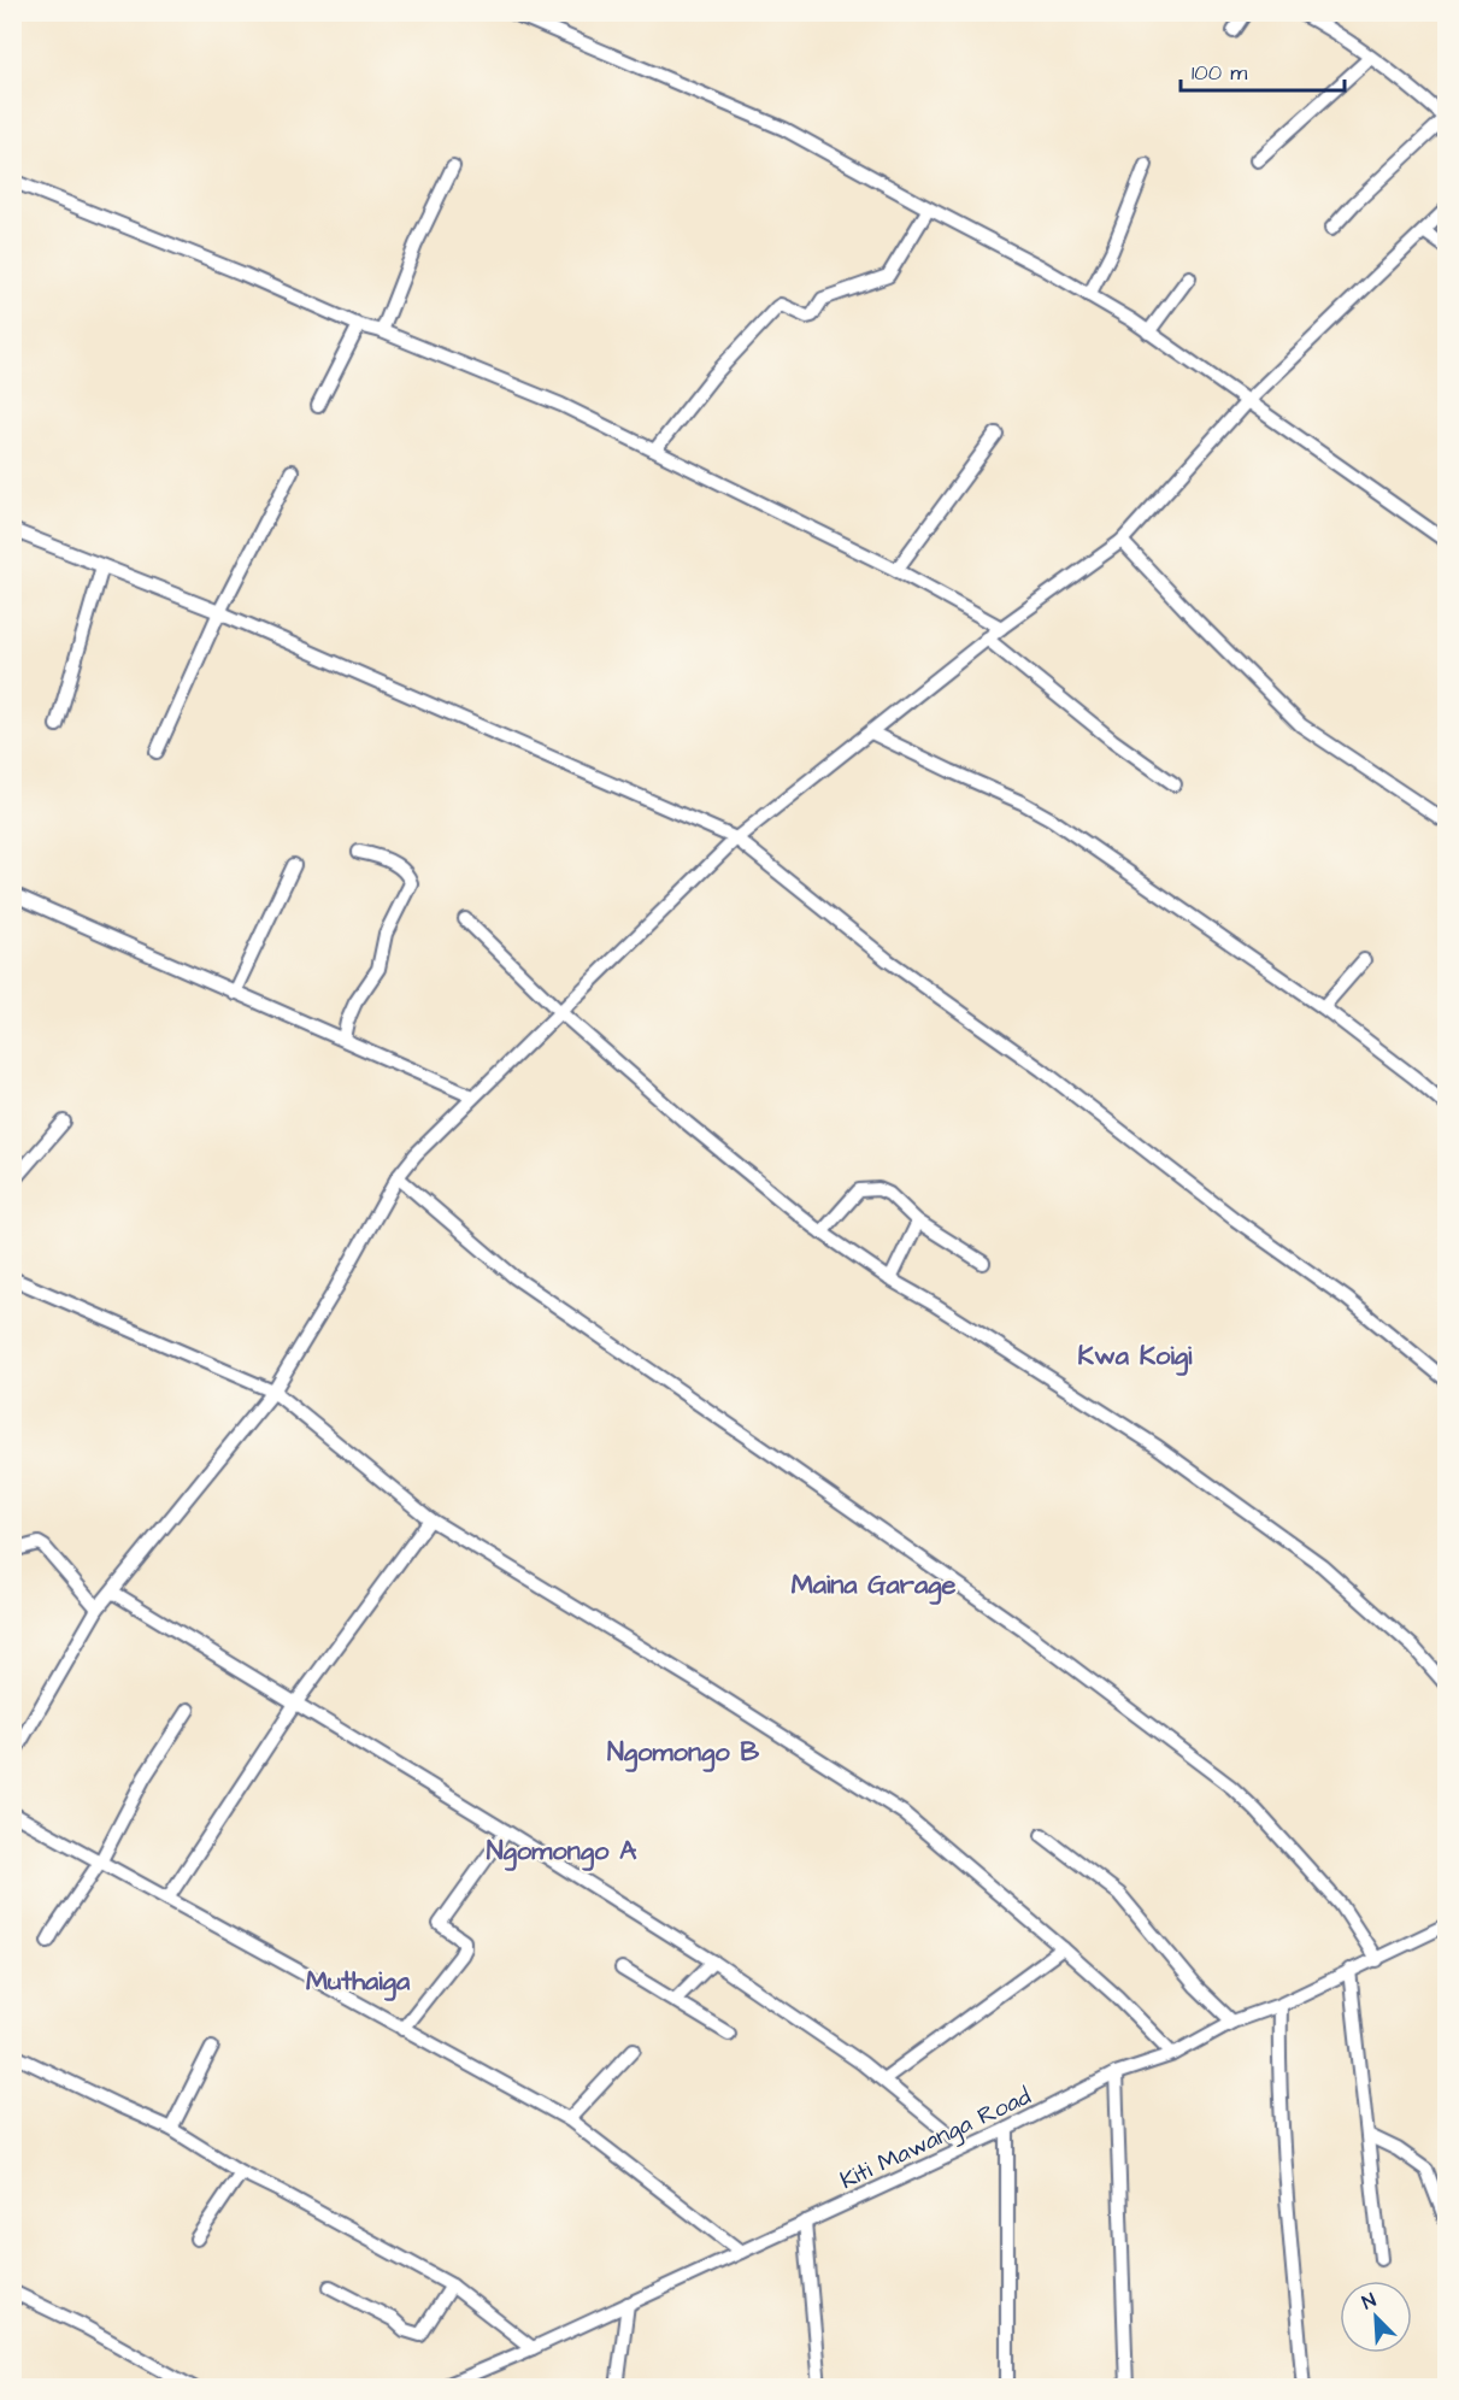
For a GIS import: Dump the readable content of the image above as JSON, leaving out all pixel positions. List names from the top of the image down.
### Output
{
  "streets": {
    "street": ["Kiti Mawanga Road"]
  },
  "districts": [
    "Kwa Koigi",
    "Maina Garage",
    "Ngomongo B",
    "Ngomongo A",
    "Muthaiga"
  ],
  "scale_bar": "100 m",
  "north": "top left"
}
